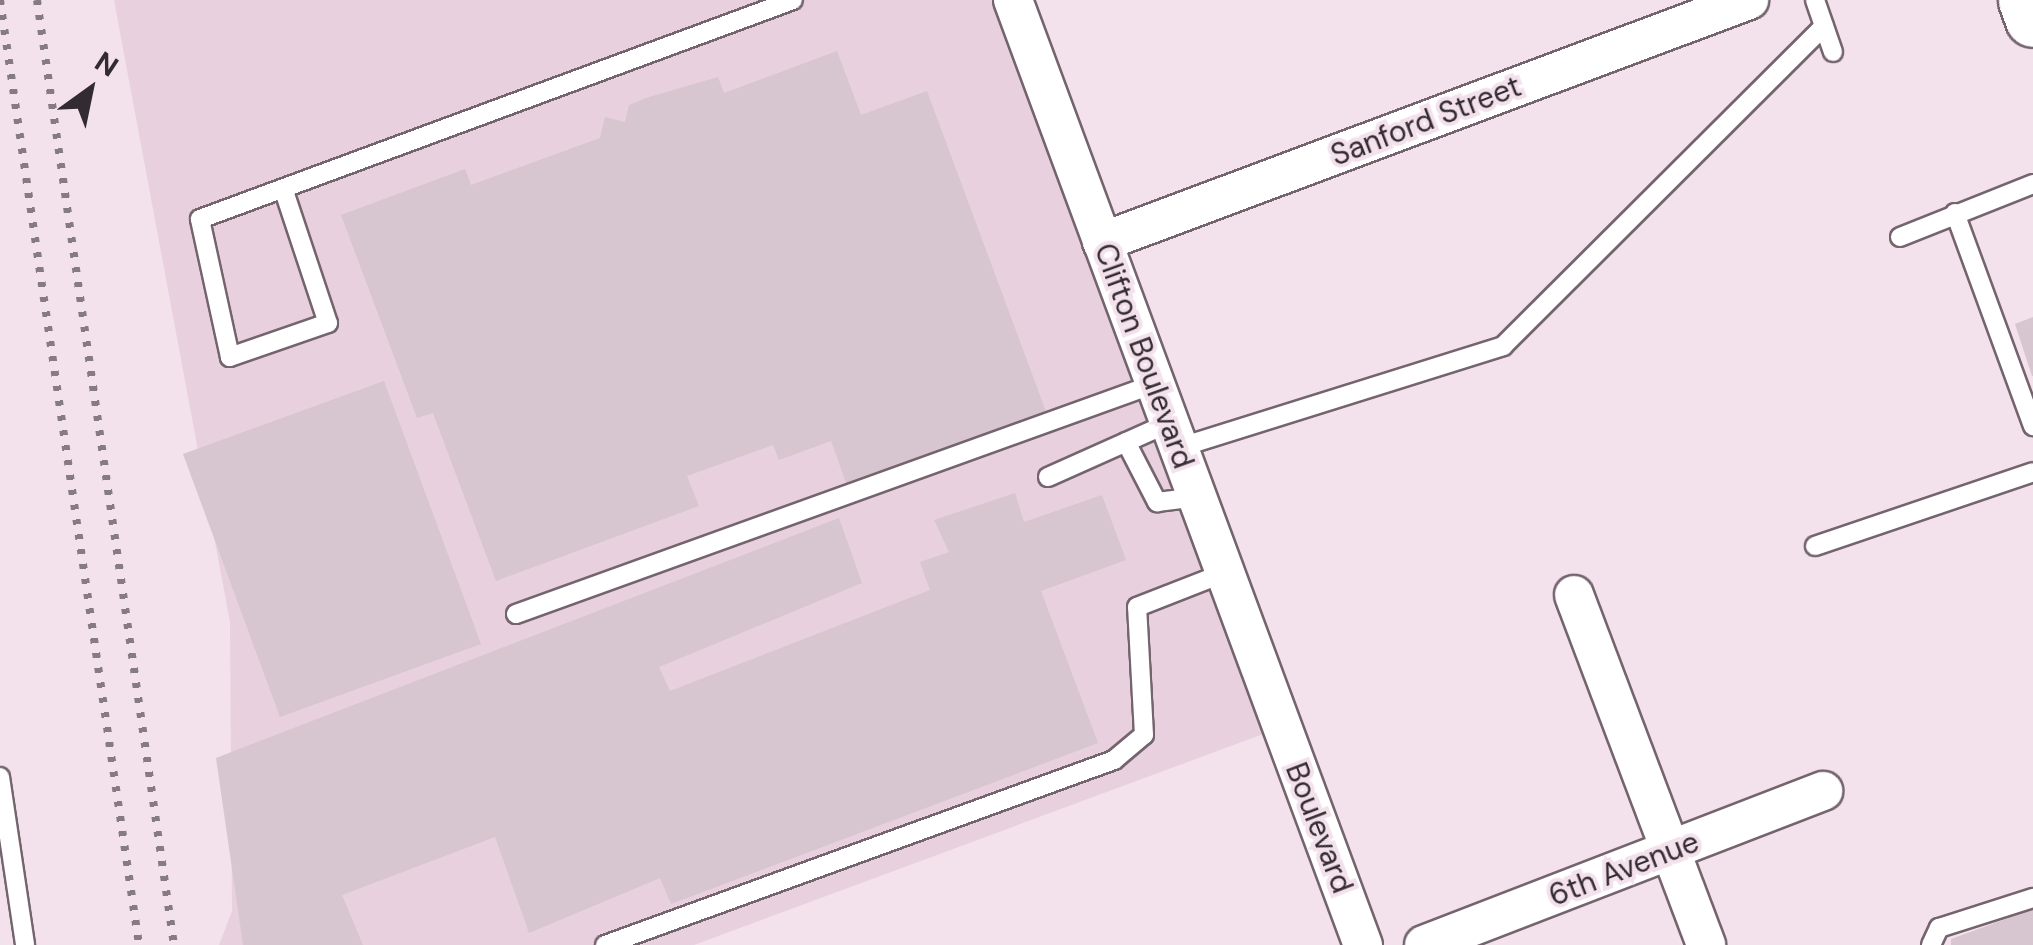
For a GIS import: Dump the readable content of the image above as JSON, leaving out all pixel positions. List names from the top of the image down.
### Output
{
  "streets": {
    "street": [
      "Sanford Street",
      "Clifton Boulevard",
      "Boulevard",
      "6th Avenue"
    ]
  },
  "crossings": [
    ["Sanford Street", "Clifton Boulevard"],
    ["Clifton Boulevard", "Boulevard"]
  ],
  "north": "top right"
}
